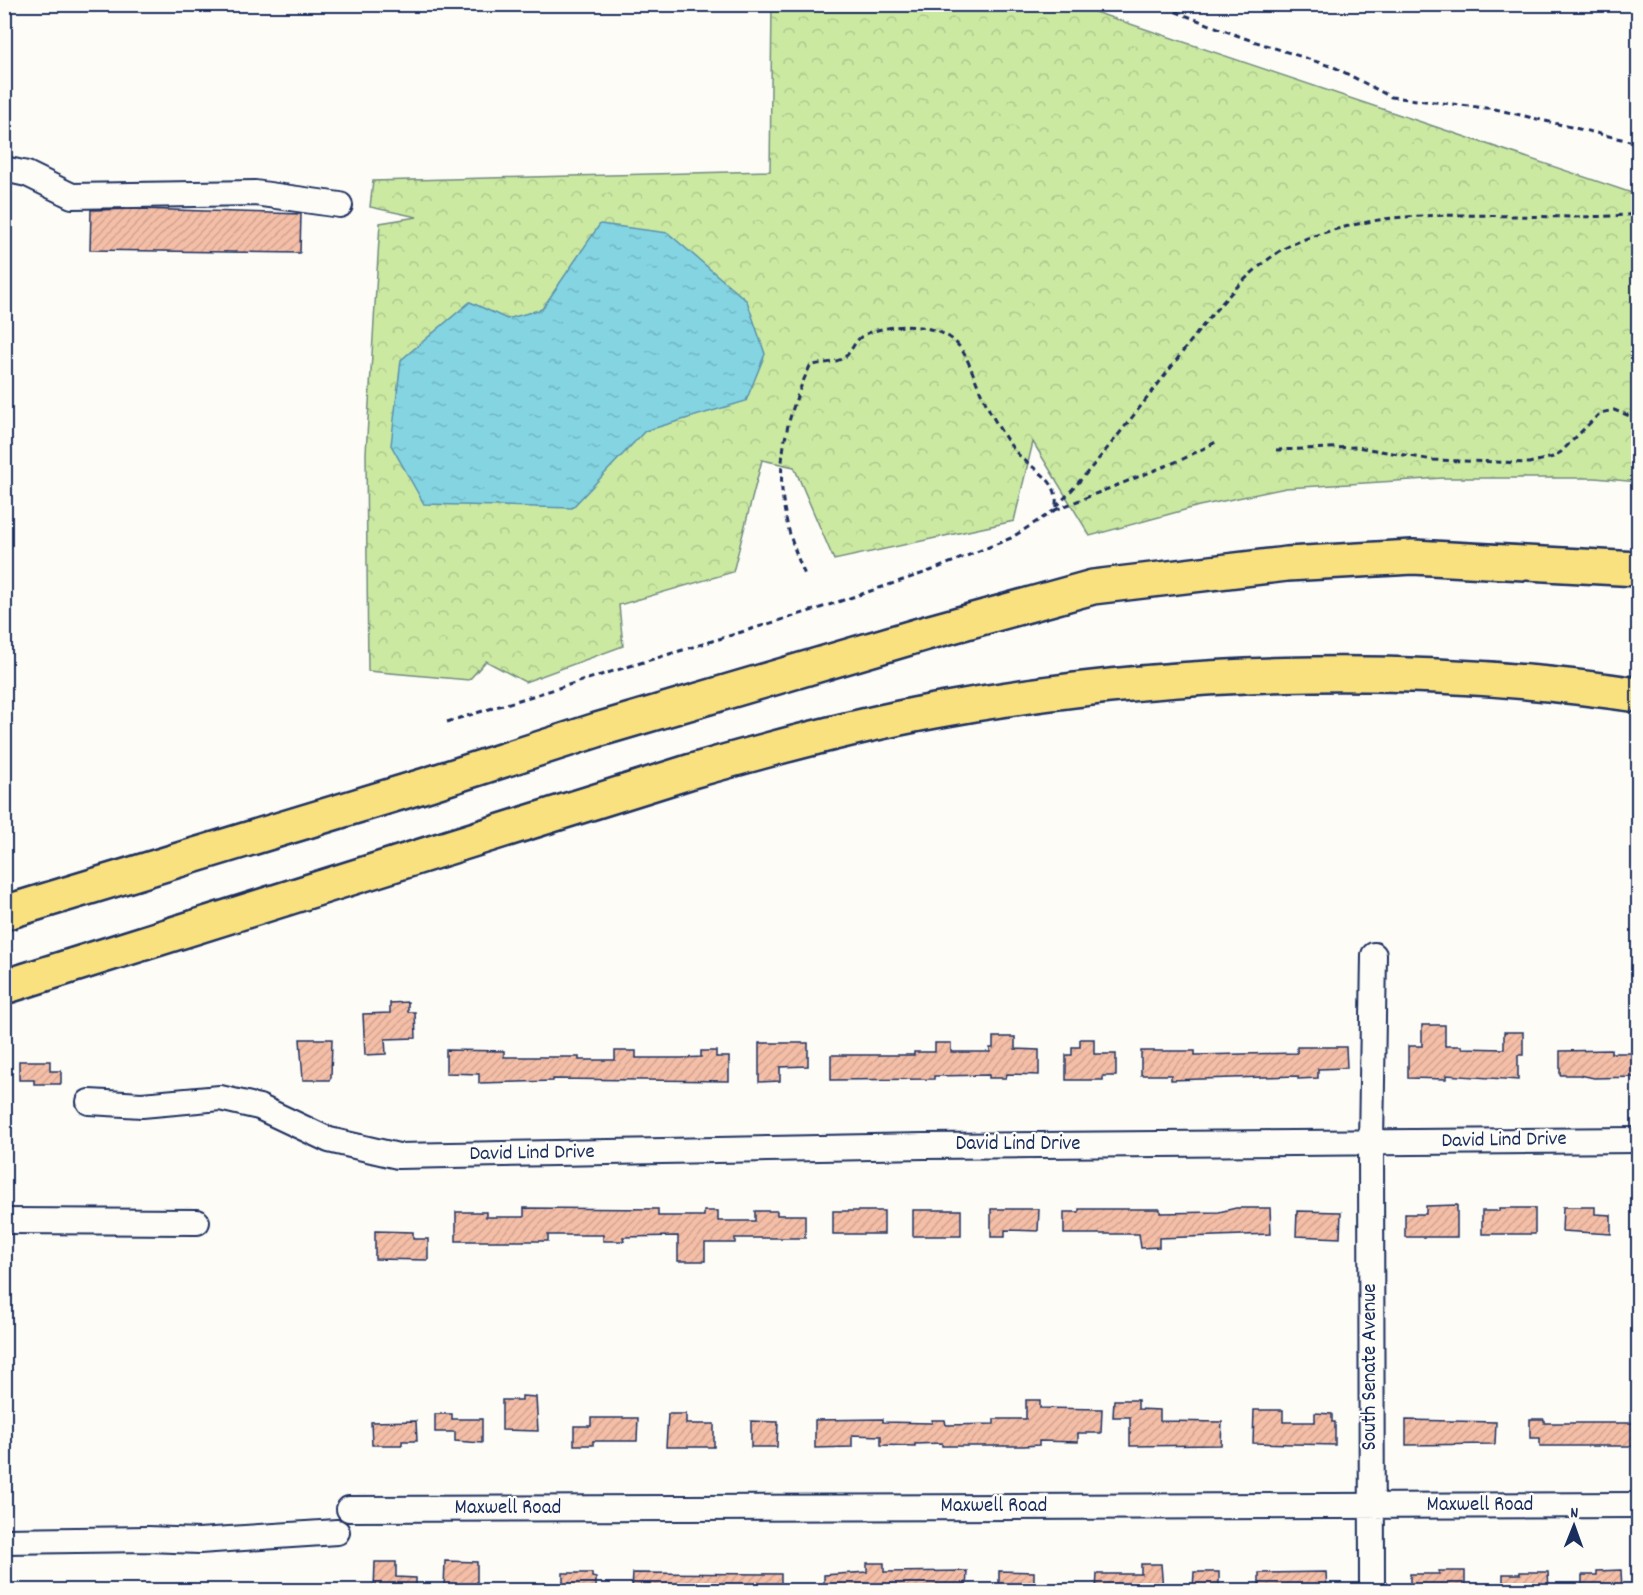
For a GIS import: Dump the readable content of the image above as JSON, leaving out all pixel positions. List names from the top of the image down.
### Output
{
  "streets": {
    "street": ["David Lind Drive", "South Senate Avenue", "Maxwell Road"]
  },
  "crossings": [
    ["David Lind Drive", "South Senate Avenue"],
    ["South Senate Avenue", "Maxwell Road"]
  ],
  "north": "top"
}
